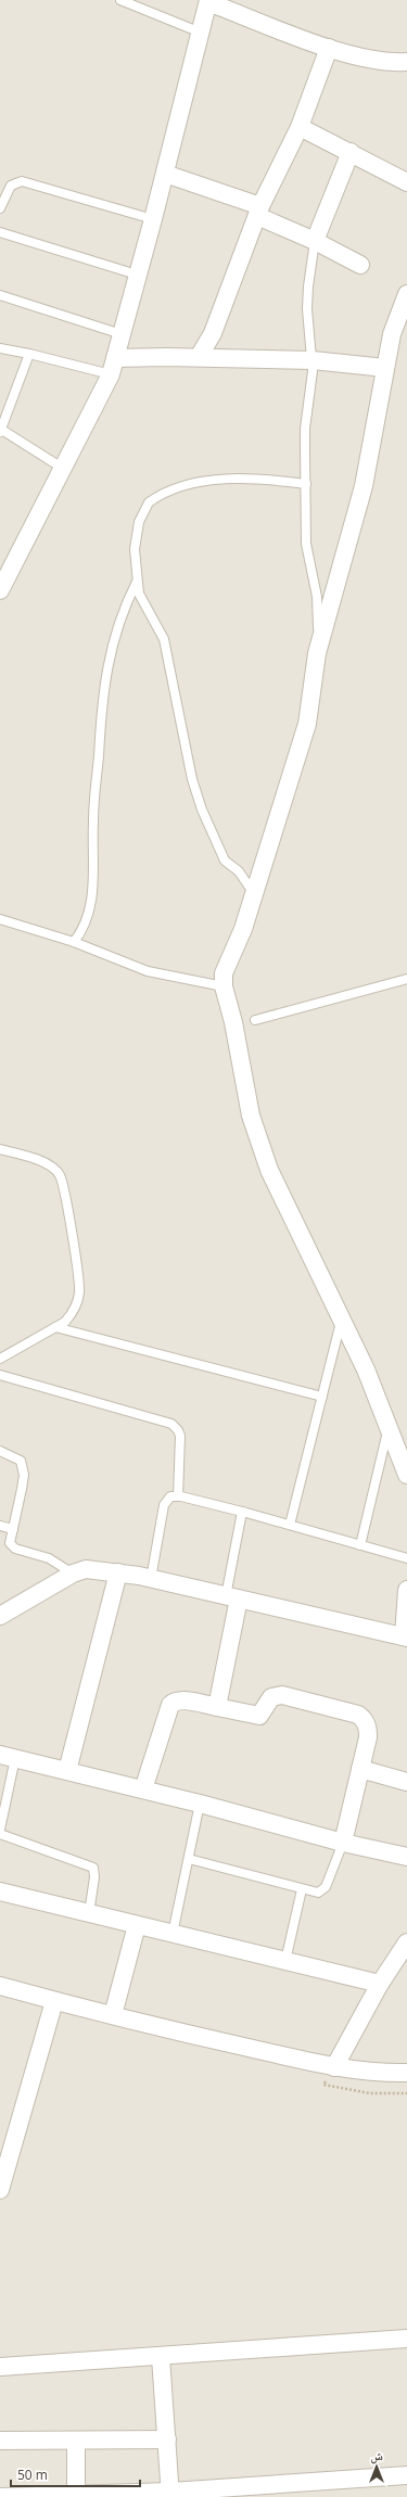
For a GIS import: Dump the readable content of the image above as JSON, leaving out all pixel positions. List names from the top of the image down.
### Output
{
  "scale_bar": "50 m",
  "north": "top"
}
